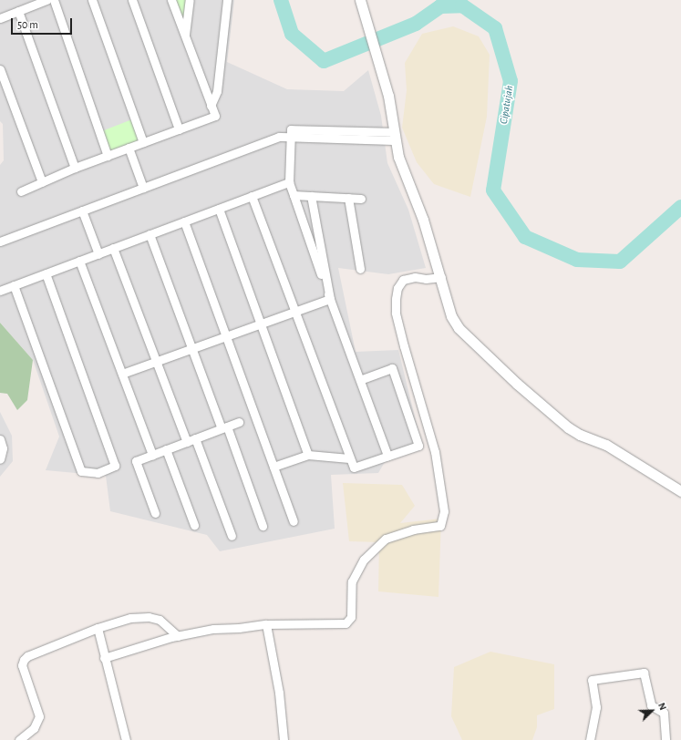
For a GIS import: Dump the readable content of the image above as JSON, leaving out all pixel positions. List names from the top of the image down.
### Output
{
  "water": ["Cipatujah"],
  "scale_bar": "50 m",
  "north": "top right"
}
